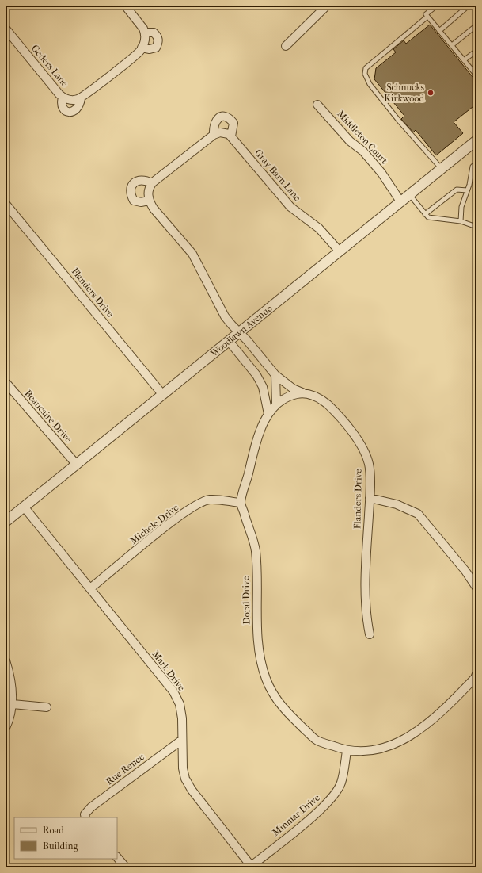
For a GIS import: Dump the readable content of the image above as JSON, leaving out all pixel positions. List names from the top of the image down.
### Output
{
  "streets": {
    "street": [
      "Geders Lane",
      "Middleton Court",
      "Gray Barn Lane",
      "Flanders Drive",
      "Woodlawn Avenue",
      "Beaucaire Drive",
      "Michele Drive",
      "Doral Drive",
      "Mark Drive",
      "Rue Renee",
      "Minmar Drive"
    ]
  },
  "crossings": [
    ["Middleton Court", "Woodlawn Avenue"],
    ["Gray Barn Lane", "Woodlawn Avenue"],
    ["Flanders Drive", "Woodlawn Avenue"],
    ["Woodlawn Avenue", "Beaucaire Drive"],
    ["Woodlawn Avenue", "Mark Drive"],
    ["Michele Drive", "Doral Drive"],
    ["Michele Drive", "Mark Drive"],
    ["Doral Drive", "Minmar Drive"],
    ["Mark Drive", "Rue Renee"],
    ["Mark Drive", "Minmar Drive"]
  ],
  "places": ["Schnucks Kirkwood"],
  "legend": ["Road", "Building"]
}
